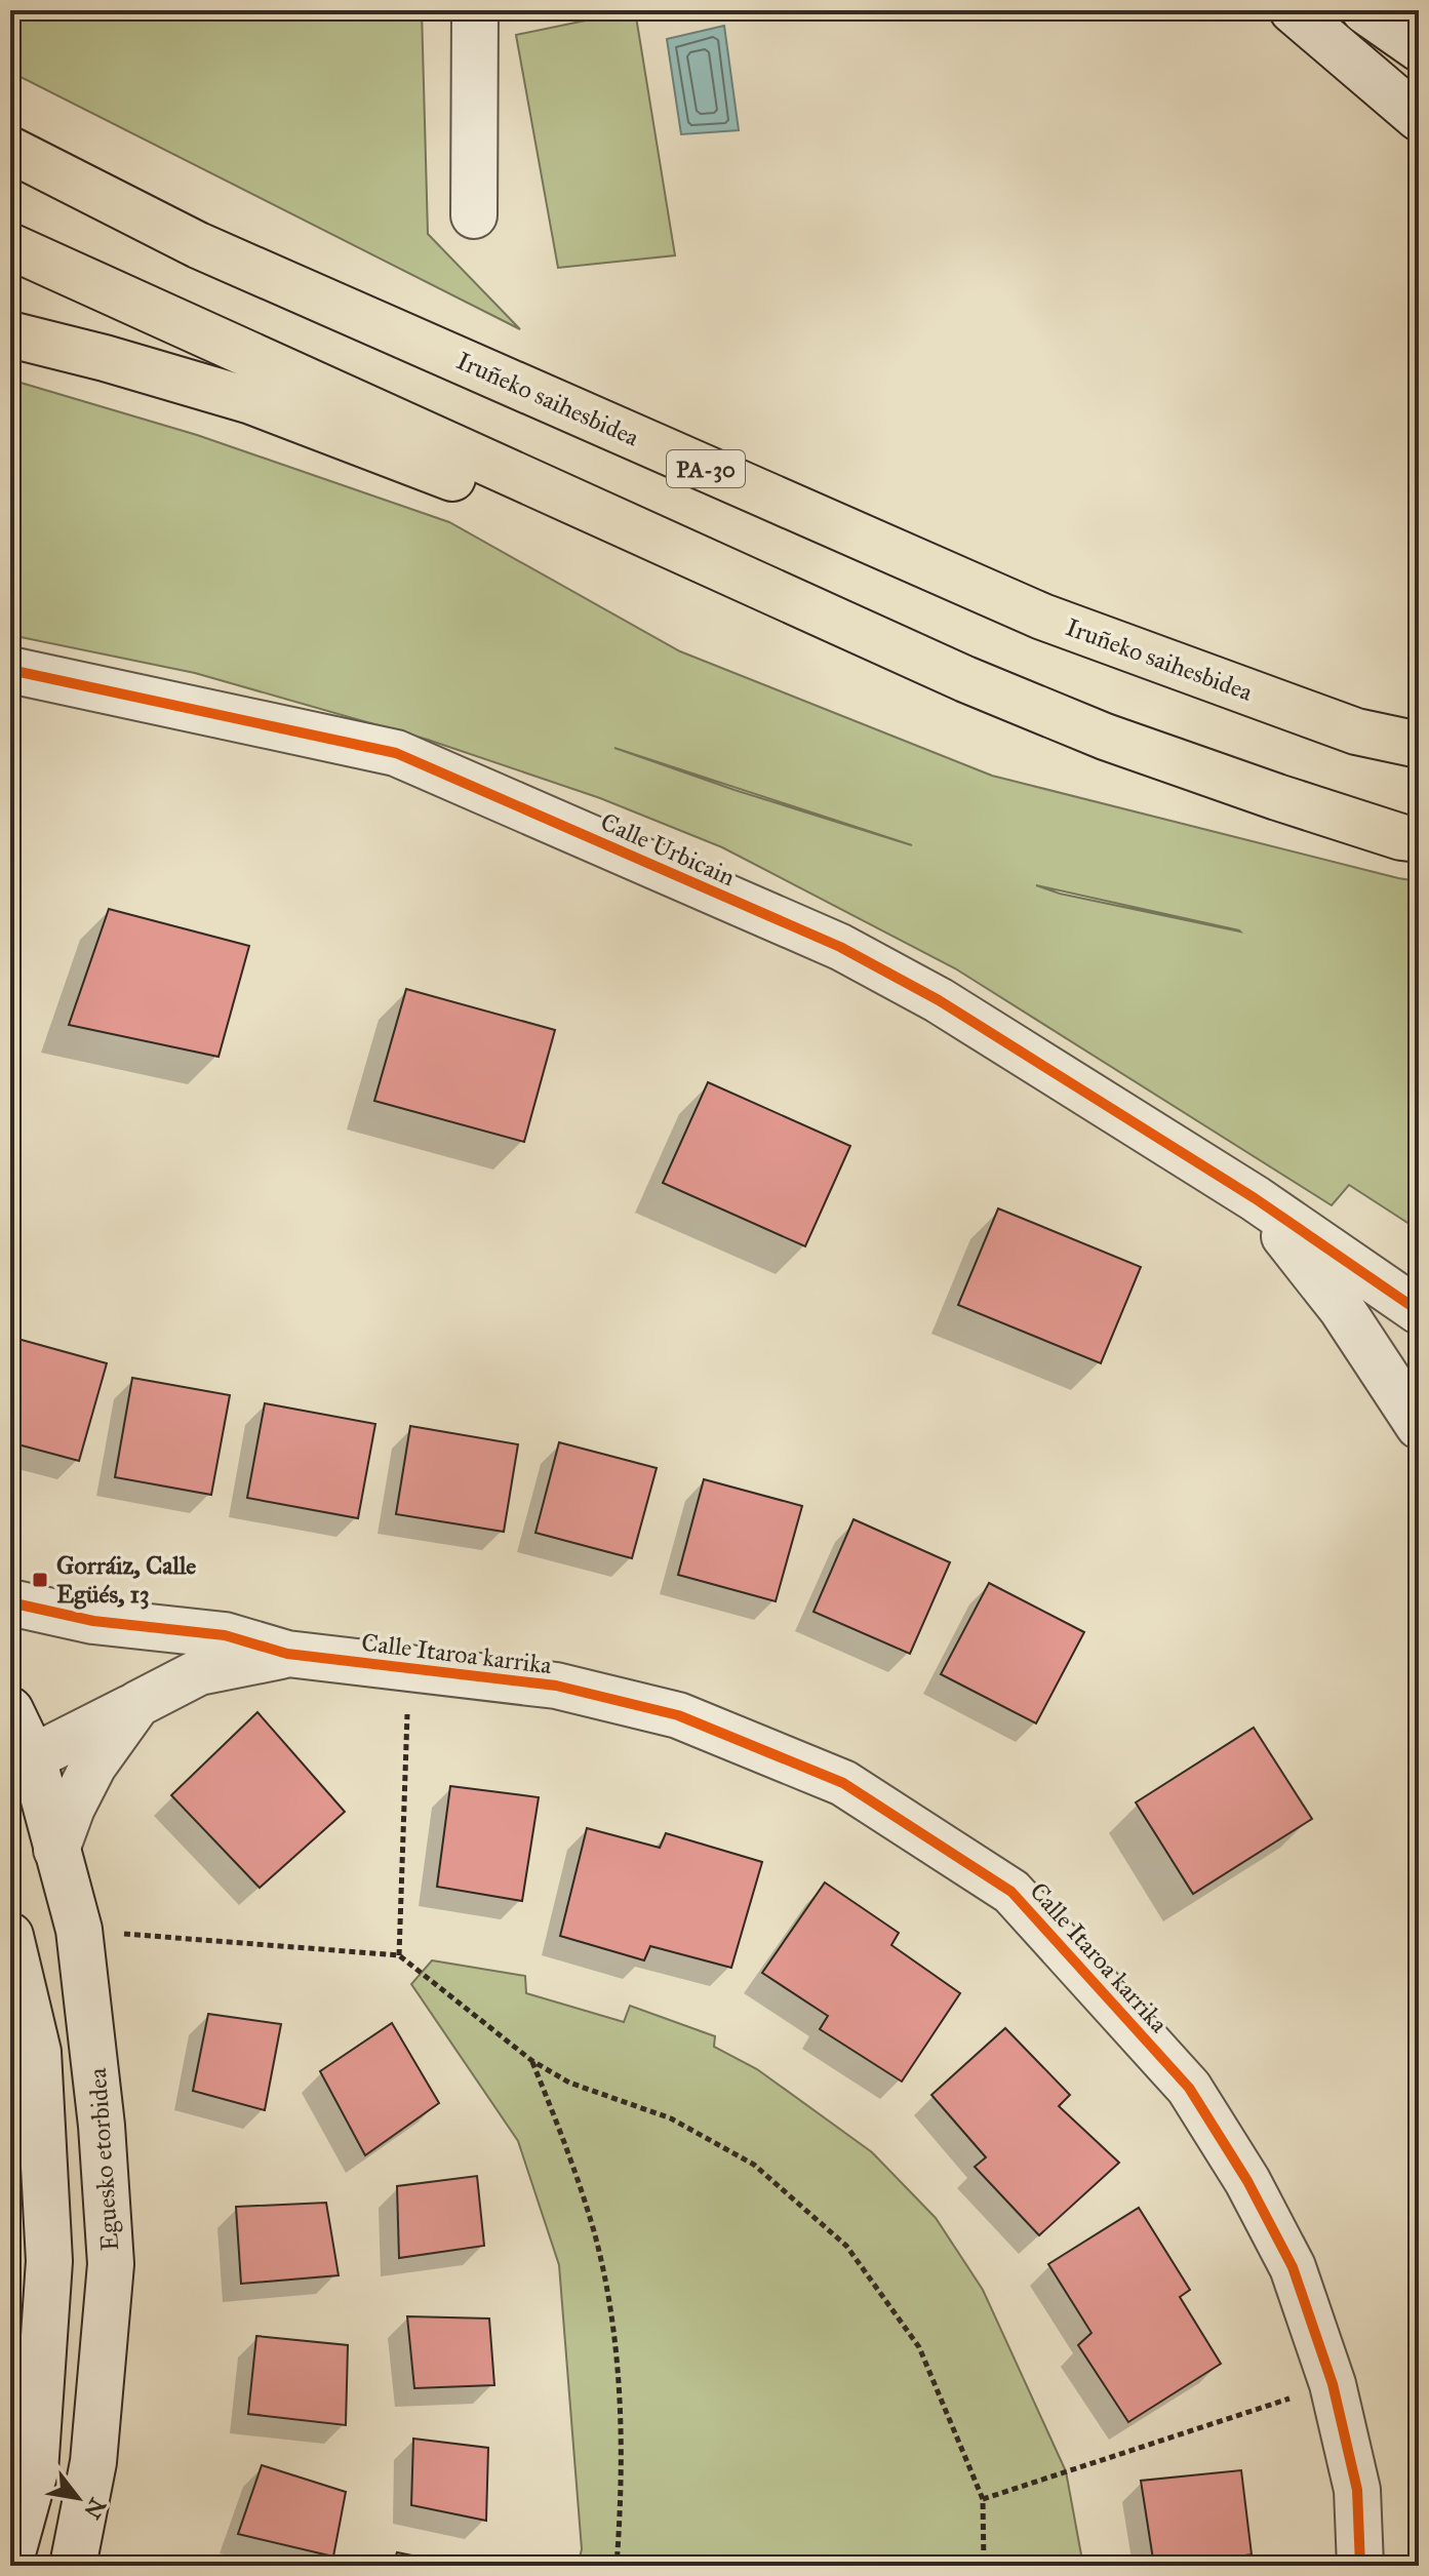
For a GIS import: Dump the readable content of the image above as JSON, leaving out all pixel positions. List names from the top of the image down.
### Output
{
  "streets": {
    "highway": ["Iruñeko saihesbidea", "PA-30"],
    "street": ["Calle Urbicain", "Calle Itaroa karrika", "Eguesko etorbidea"]
  },
  "crossings": [
    ["Calle Itaroa karrika", "Eguesko etorbidea"]
  ],
  "places": {
    "transit": ["Gorráiz, Calle Egüés, 13"]
  },
  "north": "bottom right"
}
